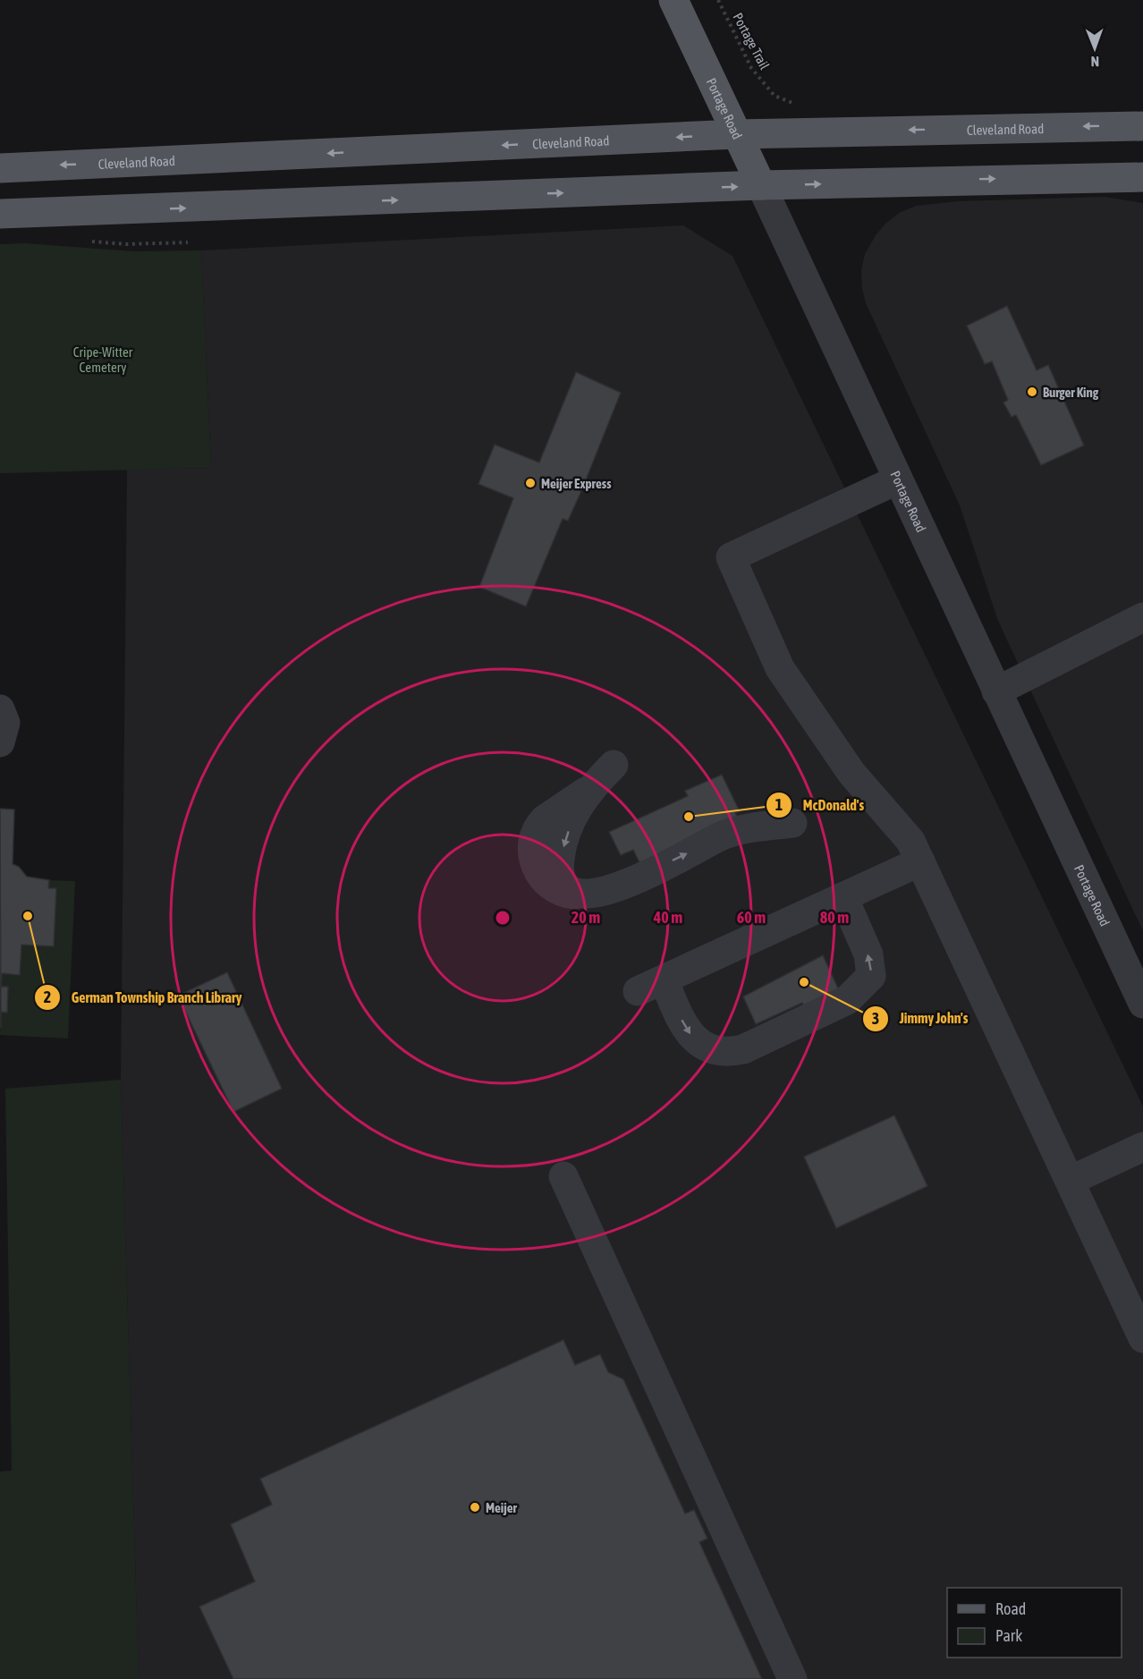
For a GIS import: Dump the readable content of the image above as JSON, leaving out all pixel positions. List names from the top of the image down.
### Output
{
  "streets": {
    "main road": ["Portage Road", "Cleveland Road"],
    "path": ["Portage Trail"]
  },
  "crossings": [
    ["Portage Road", "Cleveland Road"]
  ],
  "parks": ["Cripe-Witter Cemetery"],
  "places": [
    "Burger King",
    "Meijer Express",
    "McDonald's",
    "German Township Branch Library",
    "Jimmy John's",
    "Meijer"
  ],
  "legend": ["Road", "Park"],
  "north": "bottom",
  "rings": [
    "20 m",
    "40 m",
    "60 m",
    "80 m"
  ]
}
